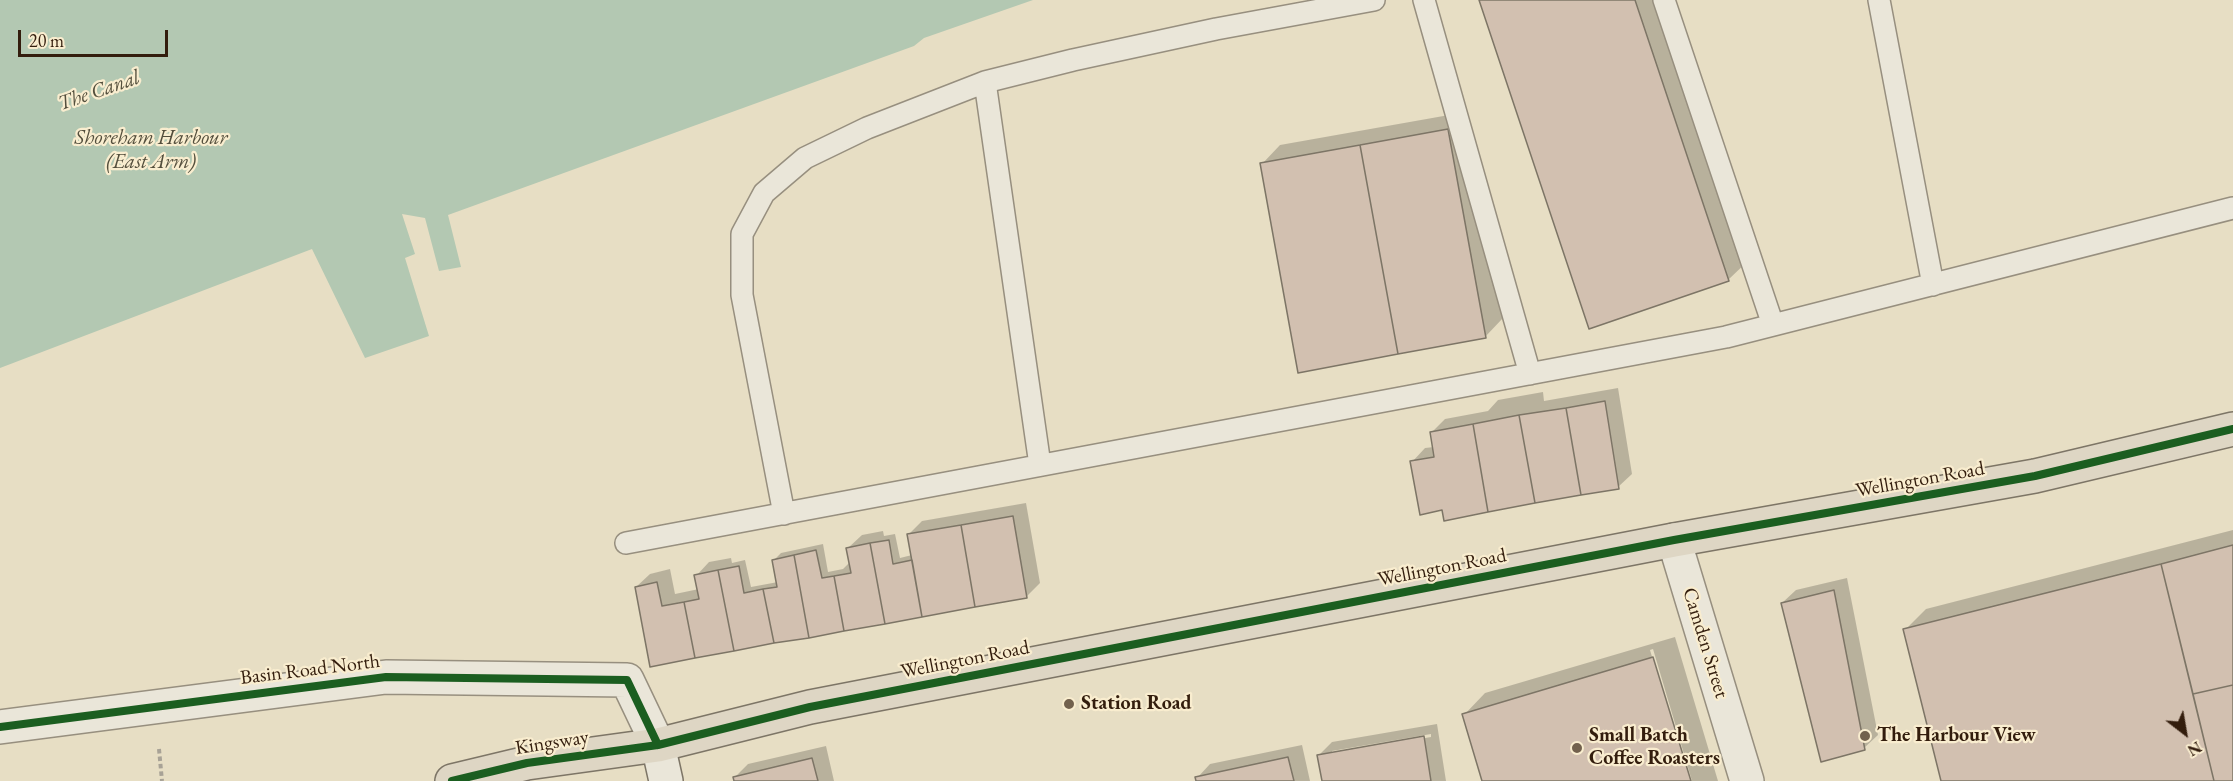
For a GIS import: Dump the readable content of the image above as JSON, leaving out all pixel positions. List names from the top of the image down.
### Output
{
  "streets": {
    "main road": ["Wellington Road", "Kingsway"],
    "street": ["Camden Street", "Basin Road North"]
  },
  "crossings": [
    ["Wellington Road", "Camden Street"],
    ["Wellington Road", "Basin Road North"],
    ["Wellington Road", "Kingsway"],
    ["Basin Road North", "Kingsway"]
  ],
  "water": ["The Canal", "Shoreham Harbour (East Arm)"],
  "places": ["Station Road", "The Harbour View", "Small Batch Coffee Roasters"],
  "scale_bar": "20 m",
  "north": "bottom right"
}
